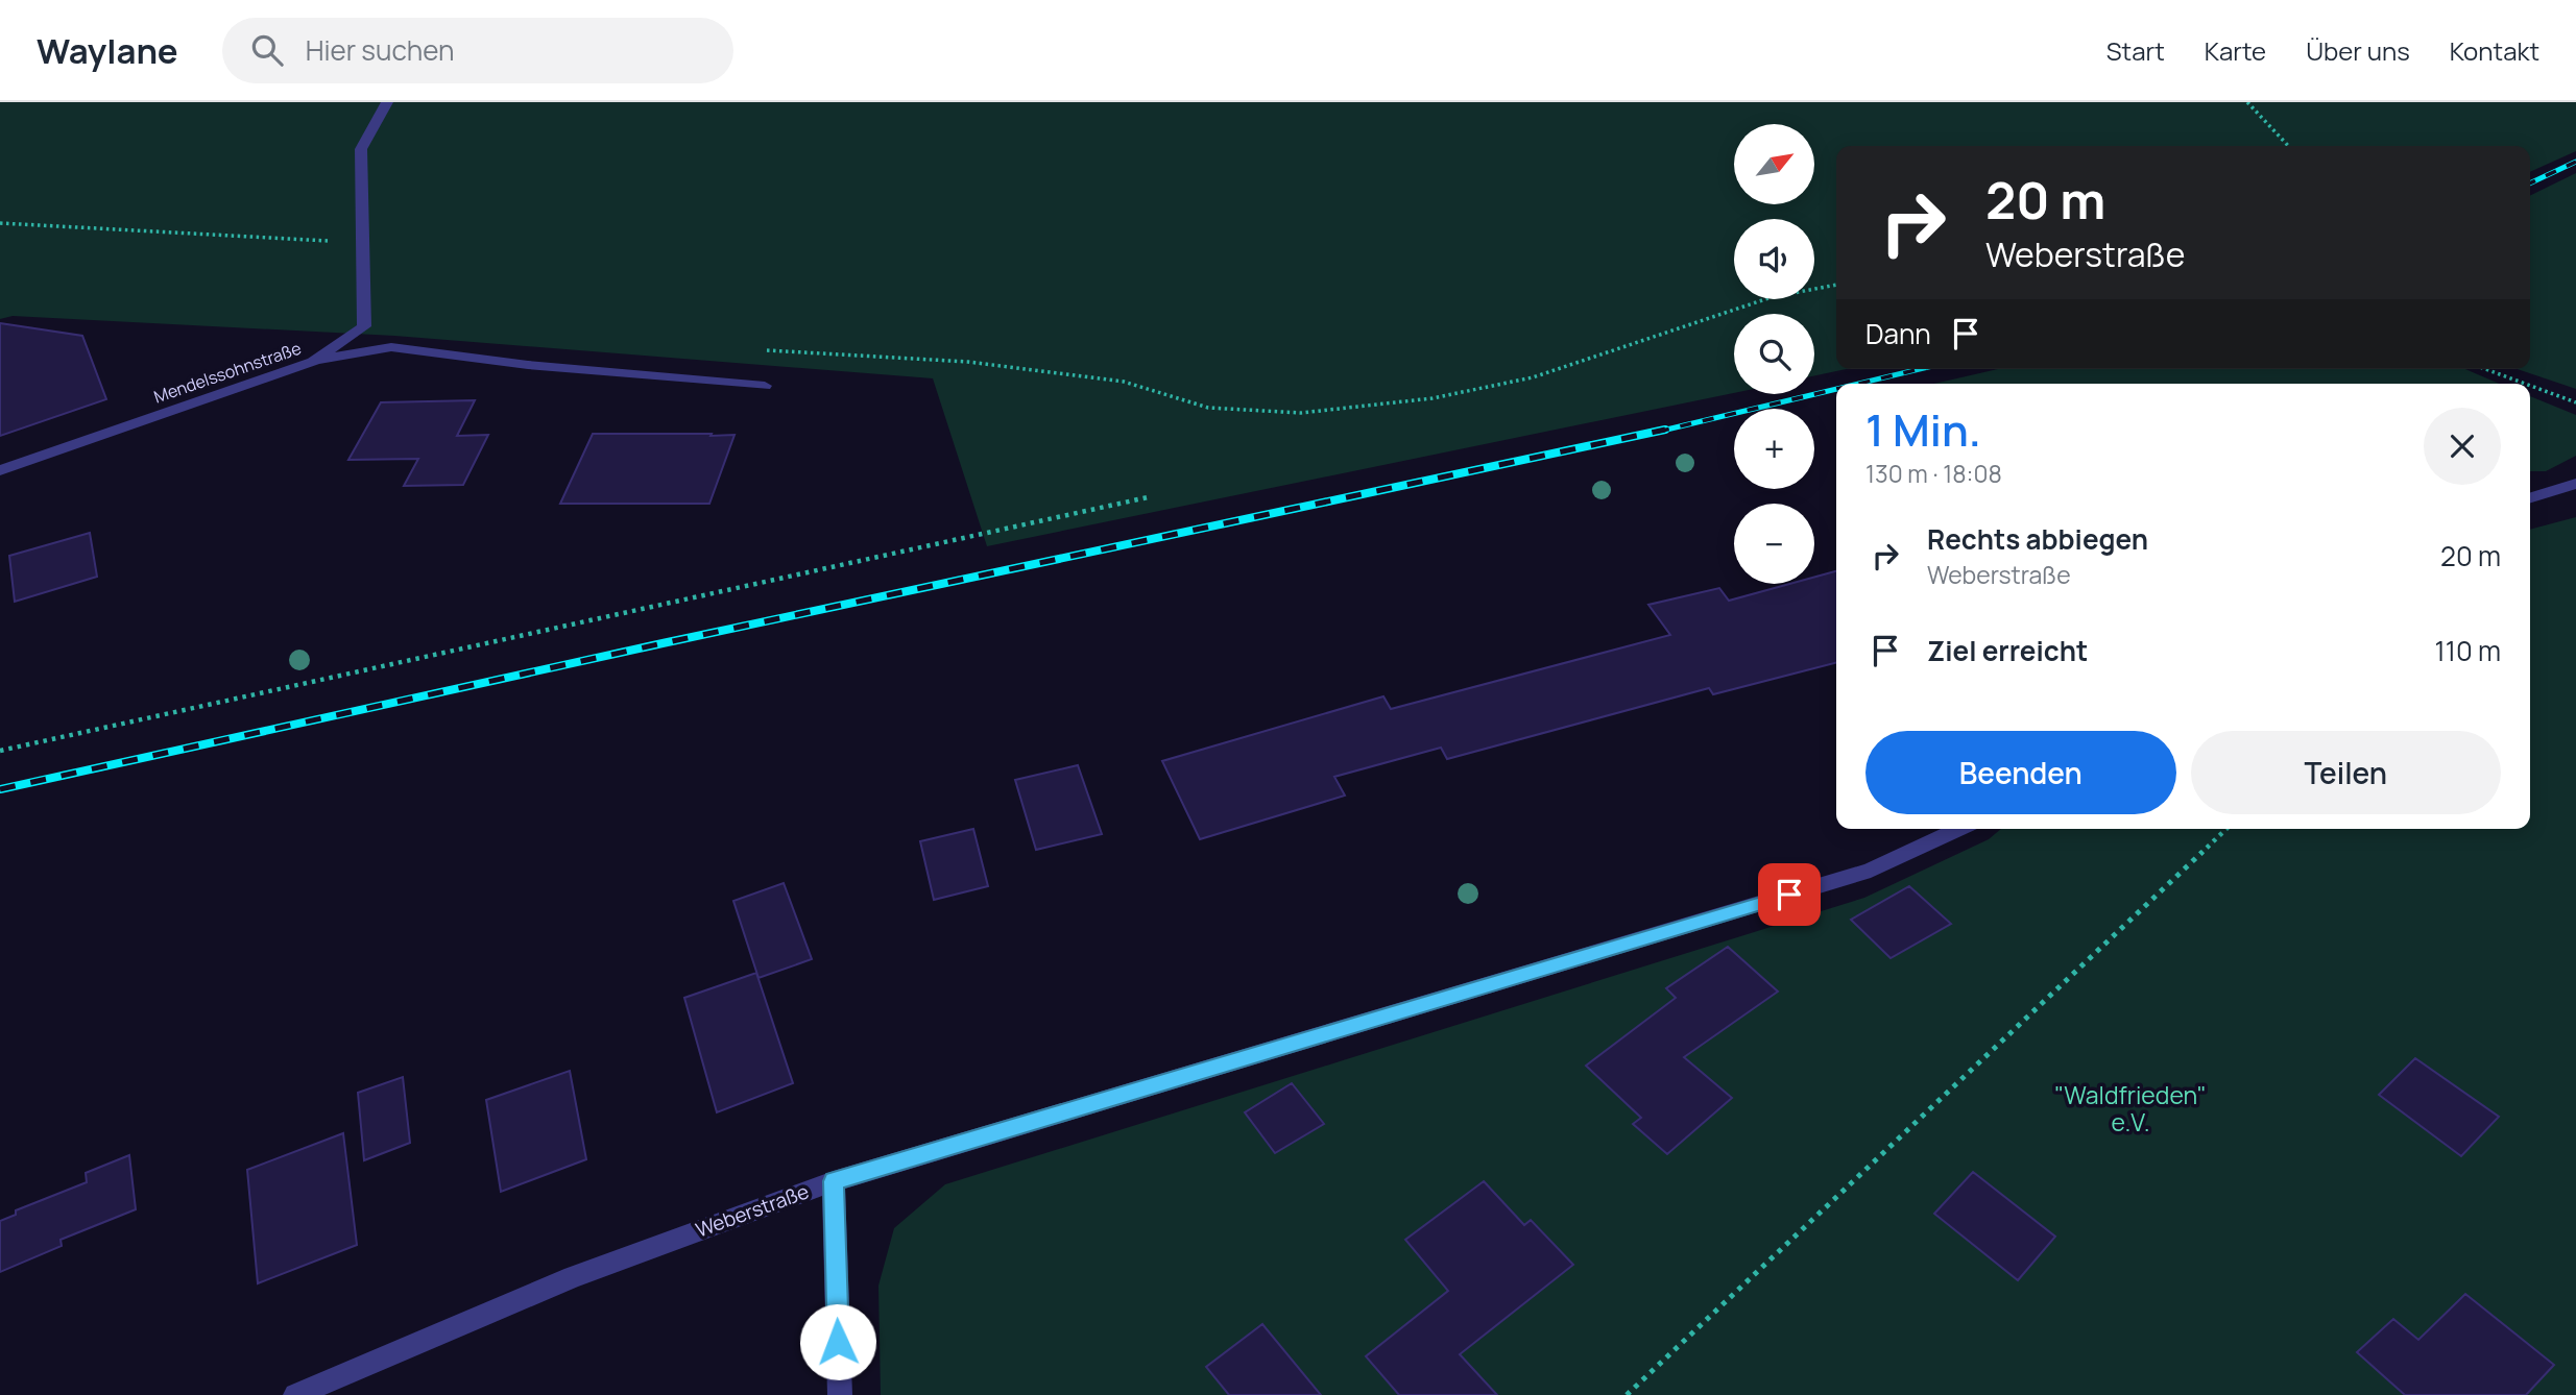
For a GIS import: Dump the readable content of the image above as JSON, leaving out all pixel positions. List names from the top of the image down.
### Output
{
  "streets": {
    "street": ["Mendelssohnstraße", "Weberstraße"]
  },
  "parks": ["\"Waldfrieden\" e.V."],
  "north": "top right",
  "page": {
    "header": "Waylane",
    "search": "Hier suchen",
    "nav": [
      "Start",
      "Karte",
      "Über uns",
      "Kontakt"
    ],
    "map_buttons": ["+", "−"],
    "turn": ["20 m", "Weberstraße"],
    "then": "Dann",
    "heading": ["1 Min.", "130 m · 18:08"],
    "list": [
      {
        "name": "Rechts abbiegen",
        "note": "Weberstraße",
        "value": "20 m"
      },
      {
        "name": "Ziel erreicht",
        "value": "110 m"
      }
    ],
    "buttons": ["Beenden", "Teilen"]
  }
}
